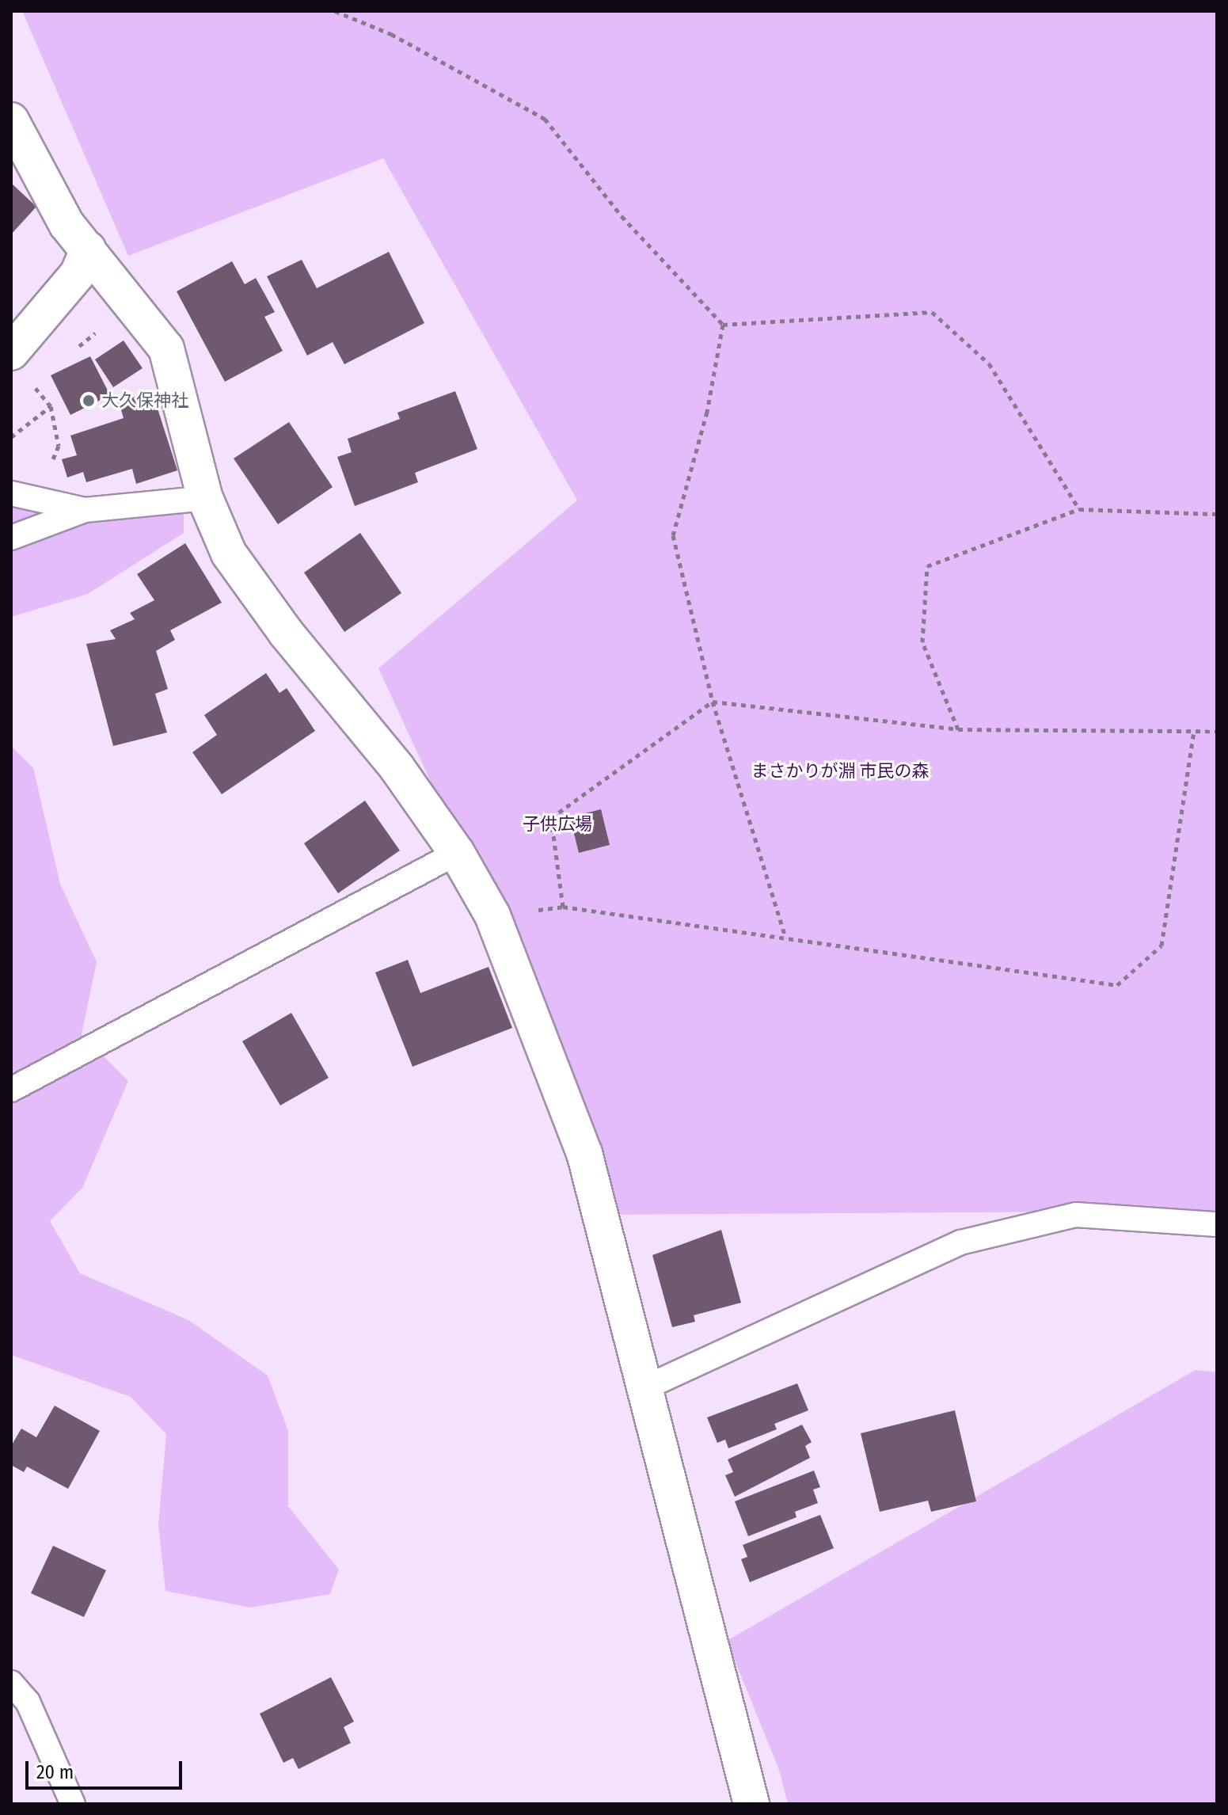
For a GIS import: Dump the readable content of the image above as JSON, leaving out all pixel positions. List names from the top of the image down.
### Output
{
  "parks": ["まさかりが淵 市民の森", "子供広場"],
  "places": ["大久保神社"],
  "scale_bar": "20 m"
}
